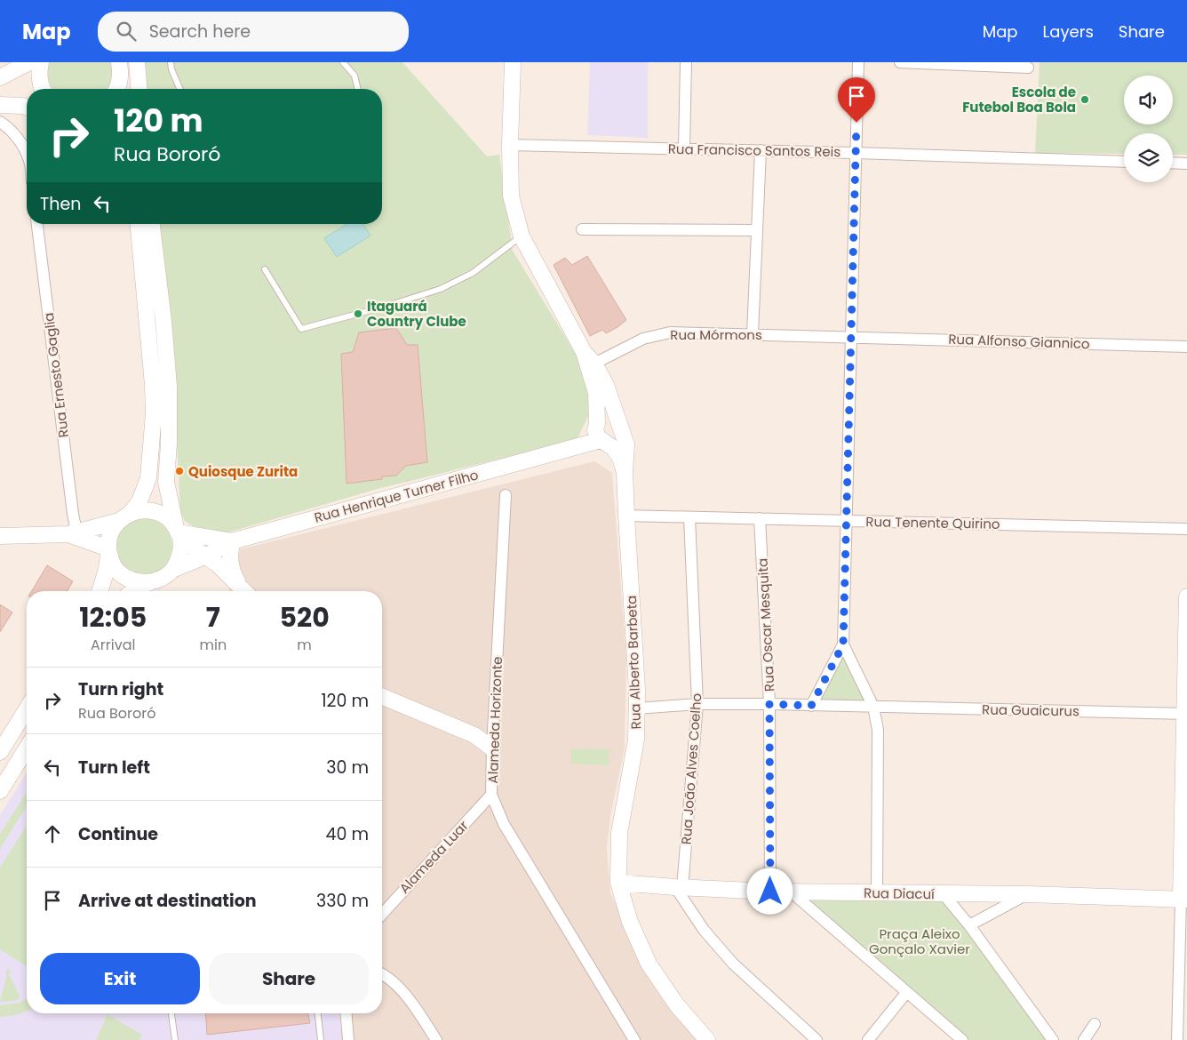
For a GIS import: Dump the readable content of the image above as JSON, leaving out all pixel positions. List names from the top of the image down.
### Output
{
  "streets": {
    "main road": ["Rua Henrique Turner Filho", "Rua Alberto Barbeta", "Rua Diacuí"],
    "street": [
      "Rua Francisco Santos Reis",
      "Rua Mórmons",
      "Rua Alfonso Giannico",
      "Rua Ernesto Gaglia",
      "Rua Tenente Quirino",
      "Rua Oscar Mesquita",
      "Rua Guaicurus",
      "Alameda Horizonte",
      "Rua João Alves Coelho",
      "Alameda Luar"
    ]
  },
  "crossings": [
    ["Rua Mórmons", "Rua Alfonso Giannico"],
    ["Rua Mórmons", "Rua Alberto Barbeta"],
    ["Rua Tenente Quirino", "Rua Oscar Mesquita"],
    ["Rua Tenente Quirino", "Rua Alberto Barbeta"],
    ["Rua Tenente Quirino", "Rua João Alves Coelho"],
    ["Rua Oscar Mesquita", "Rua Guaicurus"],
    ["Rua Oscar Mesquita", "Rua Diacuí"],
    ["Rua Alberto Barbeta", "Rua Guaicurus"],
    ["Rua Alberto Barbeta", "Rua Diacuí"],
    ["Rua Guaicurus", "Rua João Alves Coelho"],
    ["Alameda Horizonte", "Alameda Luar"],
    ["Rua João Alves Coelho", "Rua Diacuí"]
  ],
  "parks": ["Praça Aleixo Gonçalo Xavier"],
  "places": ["Escola de Futebol Boa Bola", "Itaguará Country Clube", "Quiosque Zurita"],
  "page": {
    "header": "Map",
    "search": "Search here",
    "nav": ["Map", "Layers", "Share"],
    "turn": ["120 m", "Rua Bororó"],
    "then": "Then",
    "eta": [
      "12:05",
      "Arrival",
      "7",
      "min",
      "520",
      "m"
    ],
    "list": [
      {
        "name": "Turn right",
        "note": "Rua Bororó",
        "value": "120 m"
      },
      {
        "name": "Turn left",
        "value": "30 m"
      },
      {
        "name": "Continue",
        "value": "40 m"
      },
      {
        "name": "Arrive at destination",
        "value": "330 m"
      }
    ],
    "buttons": ["Exit", "Share"]
  }
}
